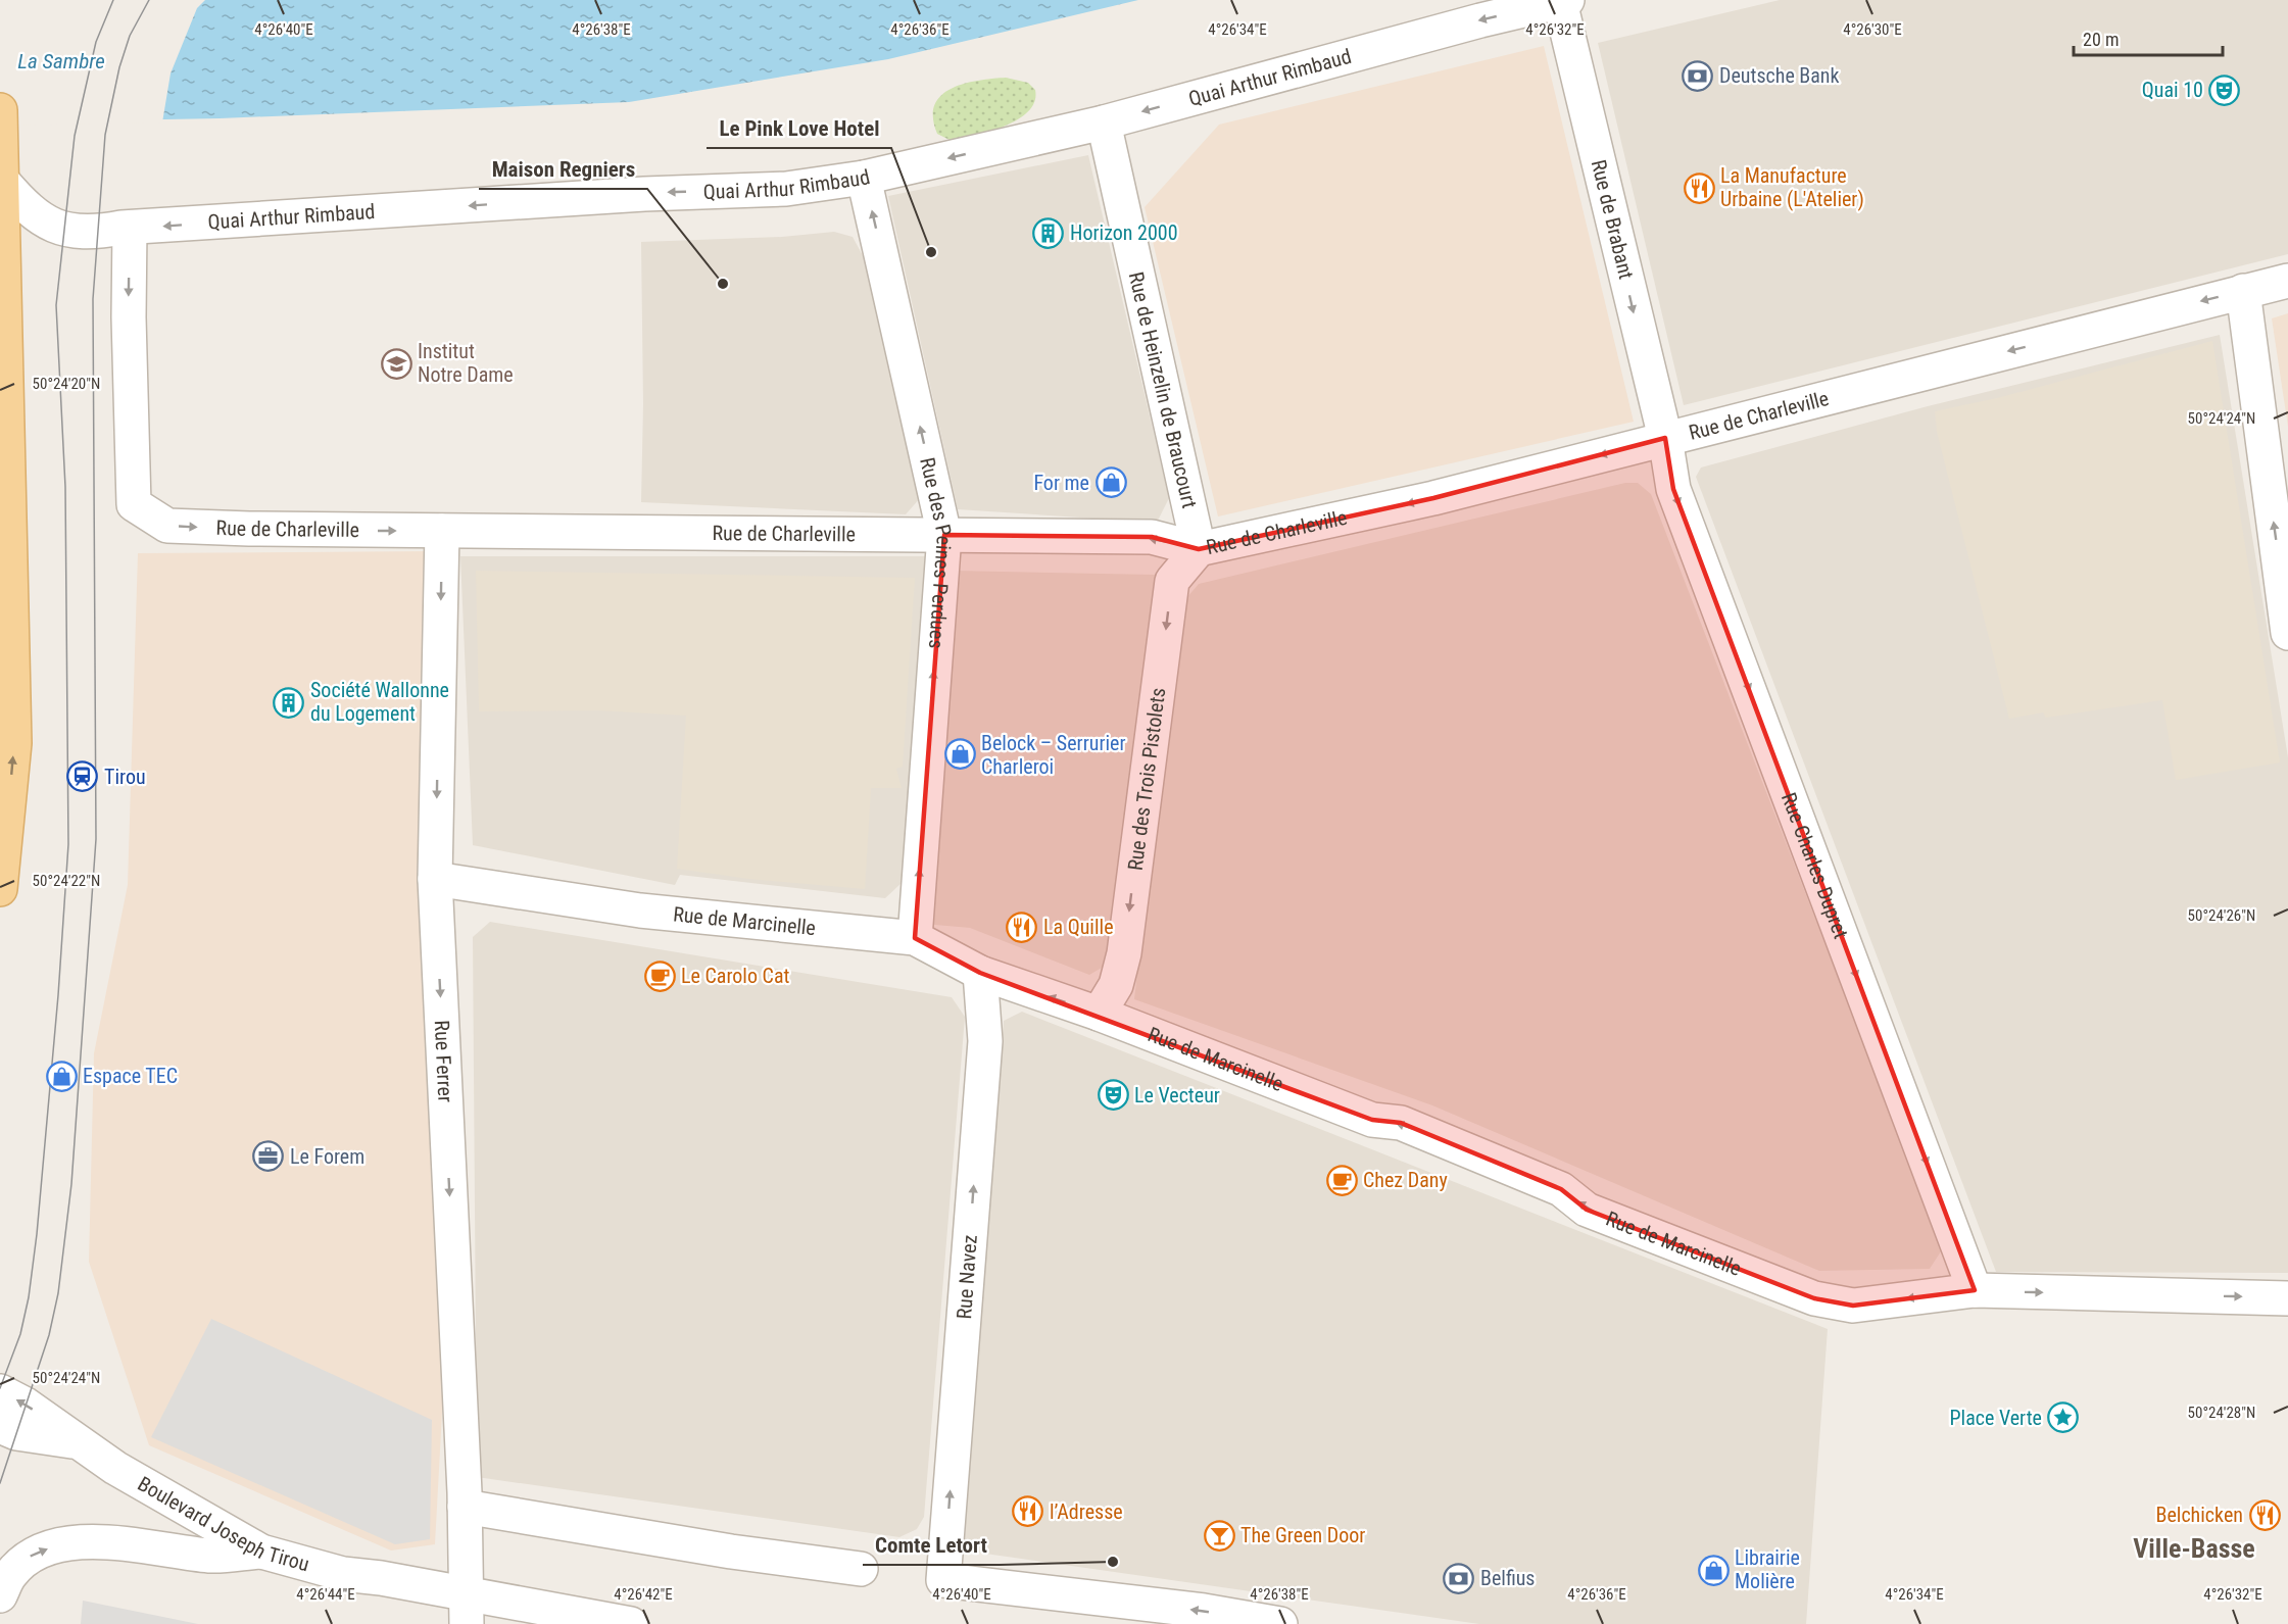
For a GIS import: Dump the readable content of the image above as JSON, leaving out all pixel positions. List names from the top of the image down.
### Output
{
  "streets": {
    "street": [
      "Quai Arthur Rimbaud",
      "Rue de Brabant",
      "Rue de Heinzelin de Braucourt",
      "Rue de Charleville",
      "Rue des Peines Perdues",
      "Rue des Trois Pistolets",
      "Rue Charles Dupret",
      "Rue de Marcinelle",
      "Rue Ferrer",
      "Rue Navez",
      "Boulevard Joseph Tirou"
    ]
  },
  "crossings": [
    ["Quai Arthur Rimbaud", "Rue de Brabant"],
    ["Quai Arthur Rimbaud", "Rue de Heinzelin de Braucourt"],
    ["Quai Arthur Rimbaud", "Rue de Charleville"],
    ["Quai Arthur Rimbaud", "Rue des Peines Perdues"],
    ["Rue de Brabant", "Rue de Charleville"],
    ["Rue de Brabant", "Rue Charles Dupret"],
    ["Rue de Heinzelin de Braucourt", "Rue de Charleville"],
    ["Rue de Heinzelin de Braucourt", "Rue des Trois Pistolets"],
    ["Rue de Charleville", "Rue des Peines Perdues"],
    ["Rue de Charleville", "Rue des Trois Pistolets"],
    ["Rue de Charleville", "Rue Charles Dupret"],
    ["Rue de Charleville", "Rue Ferrer"],
    ["Rue des Peines Perdues", "Rue de Marcinelle"],
    ["Rue des Trois Pistolets", "Rue de Marcinelle"],
    ["Rue Charles Dupret", "Rue de Marcinelle"],
    ["Rue de Marcinelle", "Rue Ferrer"],
    ["Rue de Marcinelle", "Rue Navez"],
    ["Rue Ferrer", "Boulevard Joseph Tirou"]
  ],
  "one_way": [
    "Quai Arthur Rimbaud",
    "Rue de Brabant",
    "Rue des Peines Perdues",
    "Rue des Trois Pistolets",
    "Rue Charles Dupret",
    "Rue de Marcinelle",
    "Rue Ferrer"
  ],
  "districts": ["Ville-Basse"],
  "water": ["La Sambre"],
  "places": {
    "bank": ["Deutsche Bank", "Belfius"],
    "theatre": ["Quai 10", "Le Vecteur"],
    "restaurant": [
      "La Manufacture Urbaine (L'Atelier)",
      "La Quille",
      "l’Adresse",
      "Belchicken"
    ],
    "building": ["Horizon 2000", "Société Wallonne du Logement"],
    "other": ["Le Pink Love Hotel", "Maison Regniers", "Comte Letort"],
    "school or university": ["Institut Notre Dame"],
    "shop": [
      "For me",
      "Belock – Serrurier Charleroi",
      "Espace TEC",
      "Librairie Molière"
    ],
    "station": ["Tirou"],
    "cafe": ["Le Carolo Cat", "Chez Dany"],
    "office": ["Le Forem"],
    "place": ["Place Verte"],
    "bar": ["The Green Door"]
  },
  "scale_bar": "20 m",
  "coordinates": [
    "4°26'40\"E",
    "4°26'38\"E",
    "4°26'36\"E",
    "4°26'34\"E",
    "4°26'32\"E",
    "4°26'30\"E",
    "50°24'20\"N",
    "50°24'24\"N",
    "50°24'22\"N",
    "50°24'26\"N",
    "50°24'28\"N",
    "4°26'44\"E",
    "4°26'42\"E"
  ]
}
